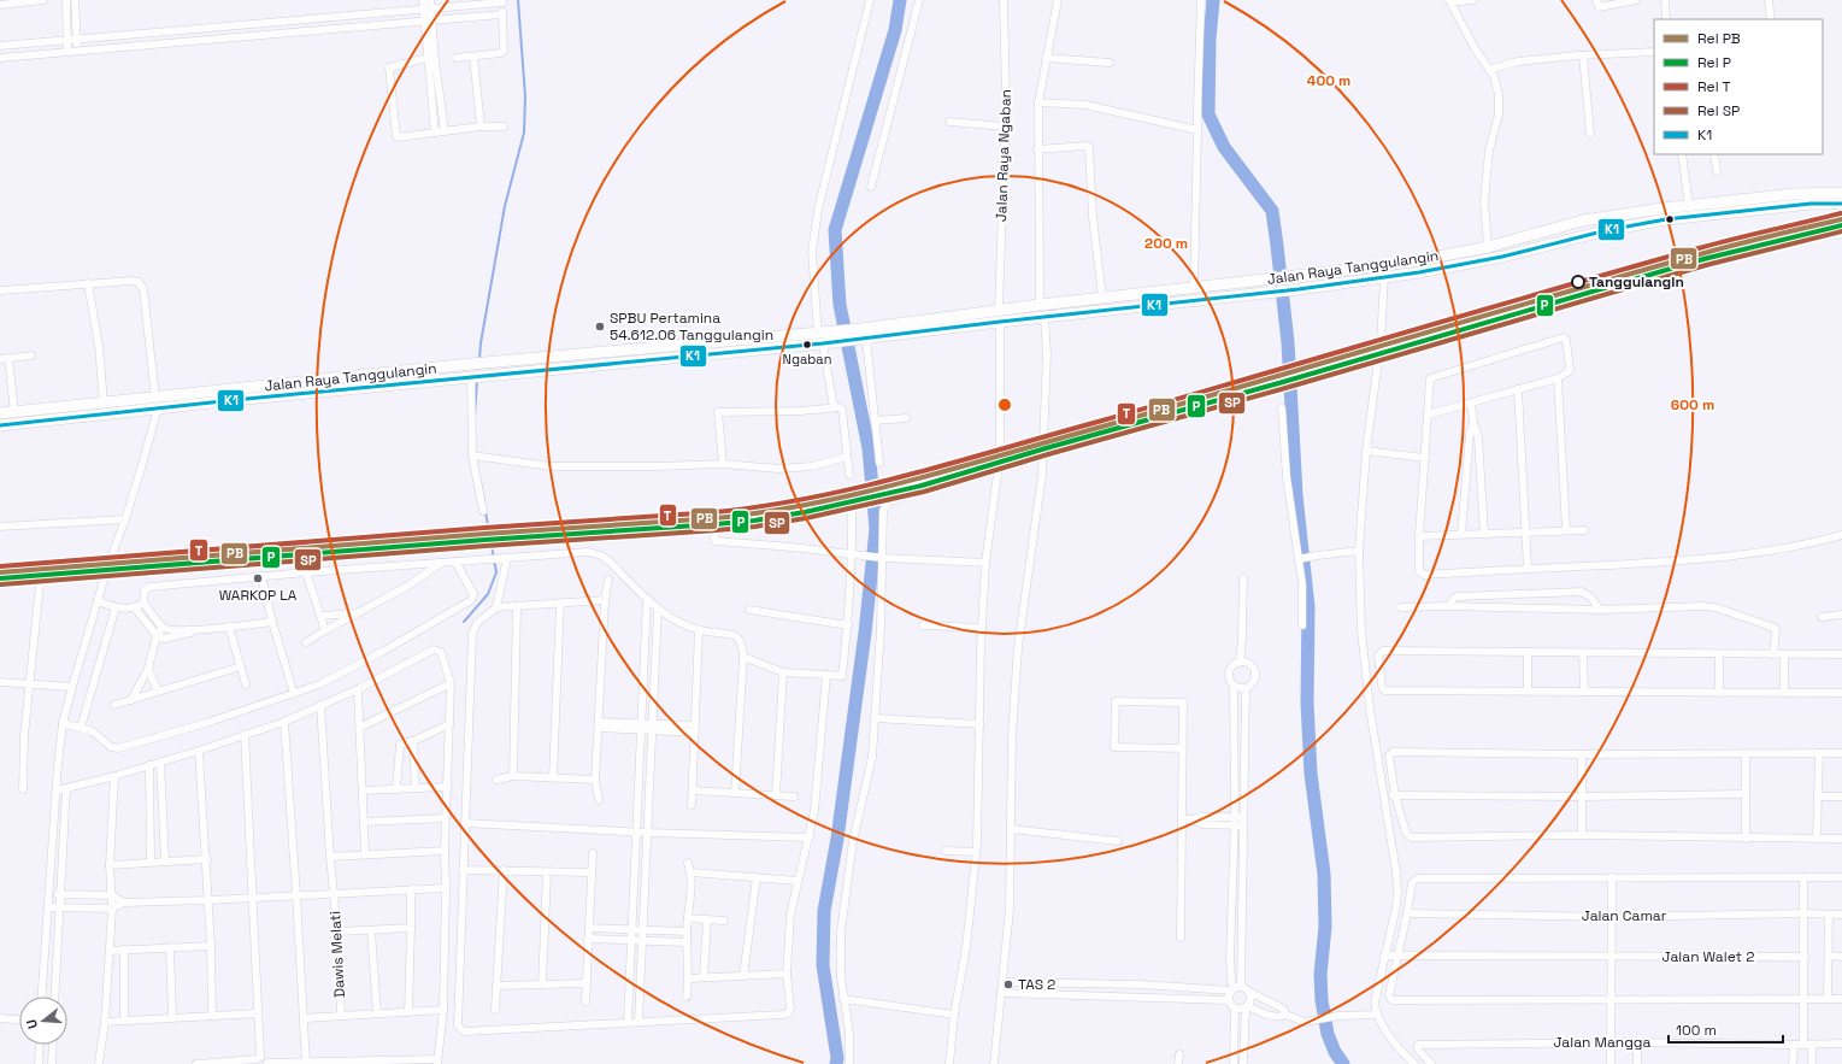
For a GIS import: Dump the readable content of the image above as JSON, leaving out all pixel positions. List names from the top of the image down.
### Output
{
  "streets": {
    "highway": ["Jalan Raya Tanggulangin"],
    "street": [
      "Jalan Raya Ngaban",
      "Jalan Camar",
      "Dawis Melati",
      "Jalan Walet 2",
      "Jalan Mangga"
    ]
  },
  "crossings": [
    ["Jalan Raya Ngaban", "Jalan Raya Tanggulangin"]
  ],
  "places": [
    "Tanggulangin",
    "SPBU Pertamina 54.612.06 Tanggulangin",
    "Ngaban",
    "WARKOP LA",
    "TAS 2"
  ],
  "lines": [
    "transit line K1",
    "rail line T",
    "rail line PB",
    "rail line P",
    "rail line SP"
  ],
  "legend": [
    "Rel PB",
    "Rel P",
    "Rel T",
    "Rel SP",
    "K1"
  ],
  "scale_bar": "100 m",
  "north": "left",
  "rings": ["400 m", "200 m", "600 m"]
}
